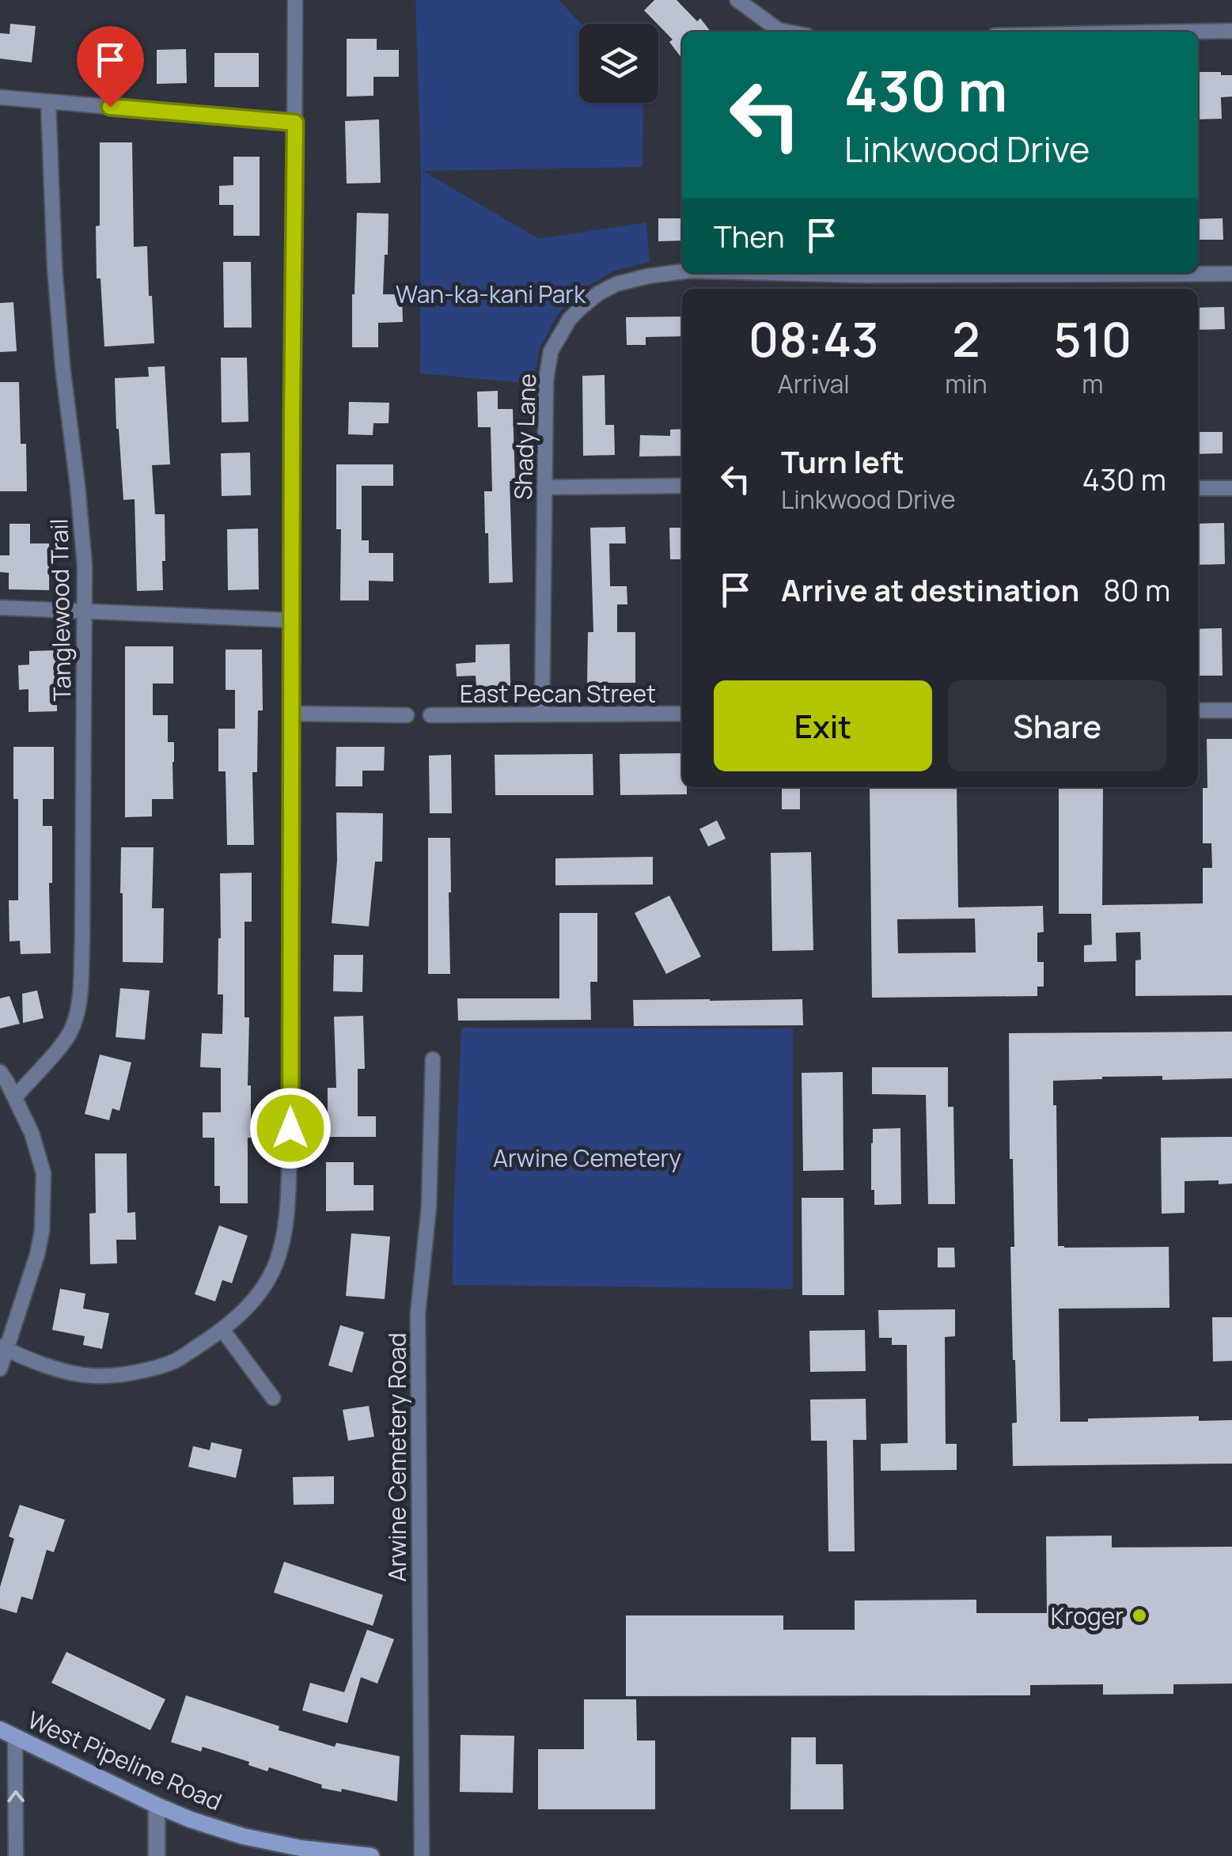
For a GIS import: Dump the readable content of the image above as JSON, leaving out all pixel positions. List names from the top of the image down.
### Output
{
  "streets": {
    "main road": ["West Pipeline Road"],
    "street": [
      "Shady Lane",
      "Tanglewood Trail",
      "East Pecan Street",
      "Arwine Cemetery Road"
    ]
  },
  "crossings": [
    ["Shady Lane", "East Pecan Street"]
  ],
  "parks": ["Wan-ka-kani Park", "Arwine Cemetery"],
  "places": ["Kroger"],
  "page": {
    "turn": ["430 m", "Linkwood Drive"],
    "then": "Then",
    "eta": [
      "08:43",
      "Arrival",
      "2",
      "min",
      "510",
      "m"
    ],
    "list": [
      {
        "name": "Turn left",
        "note": "Linkwood Drive",
        "value": "430 m"
      },
      {
        "name": "Arrive at destination",
        "value": "80 m"
      }
    ],
    "buttons": ["Exit", "Share"]
  }
}
